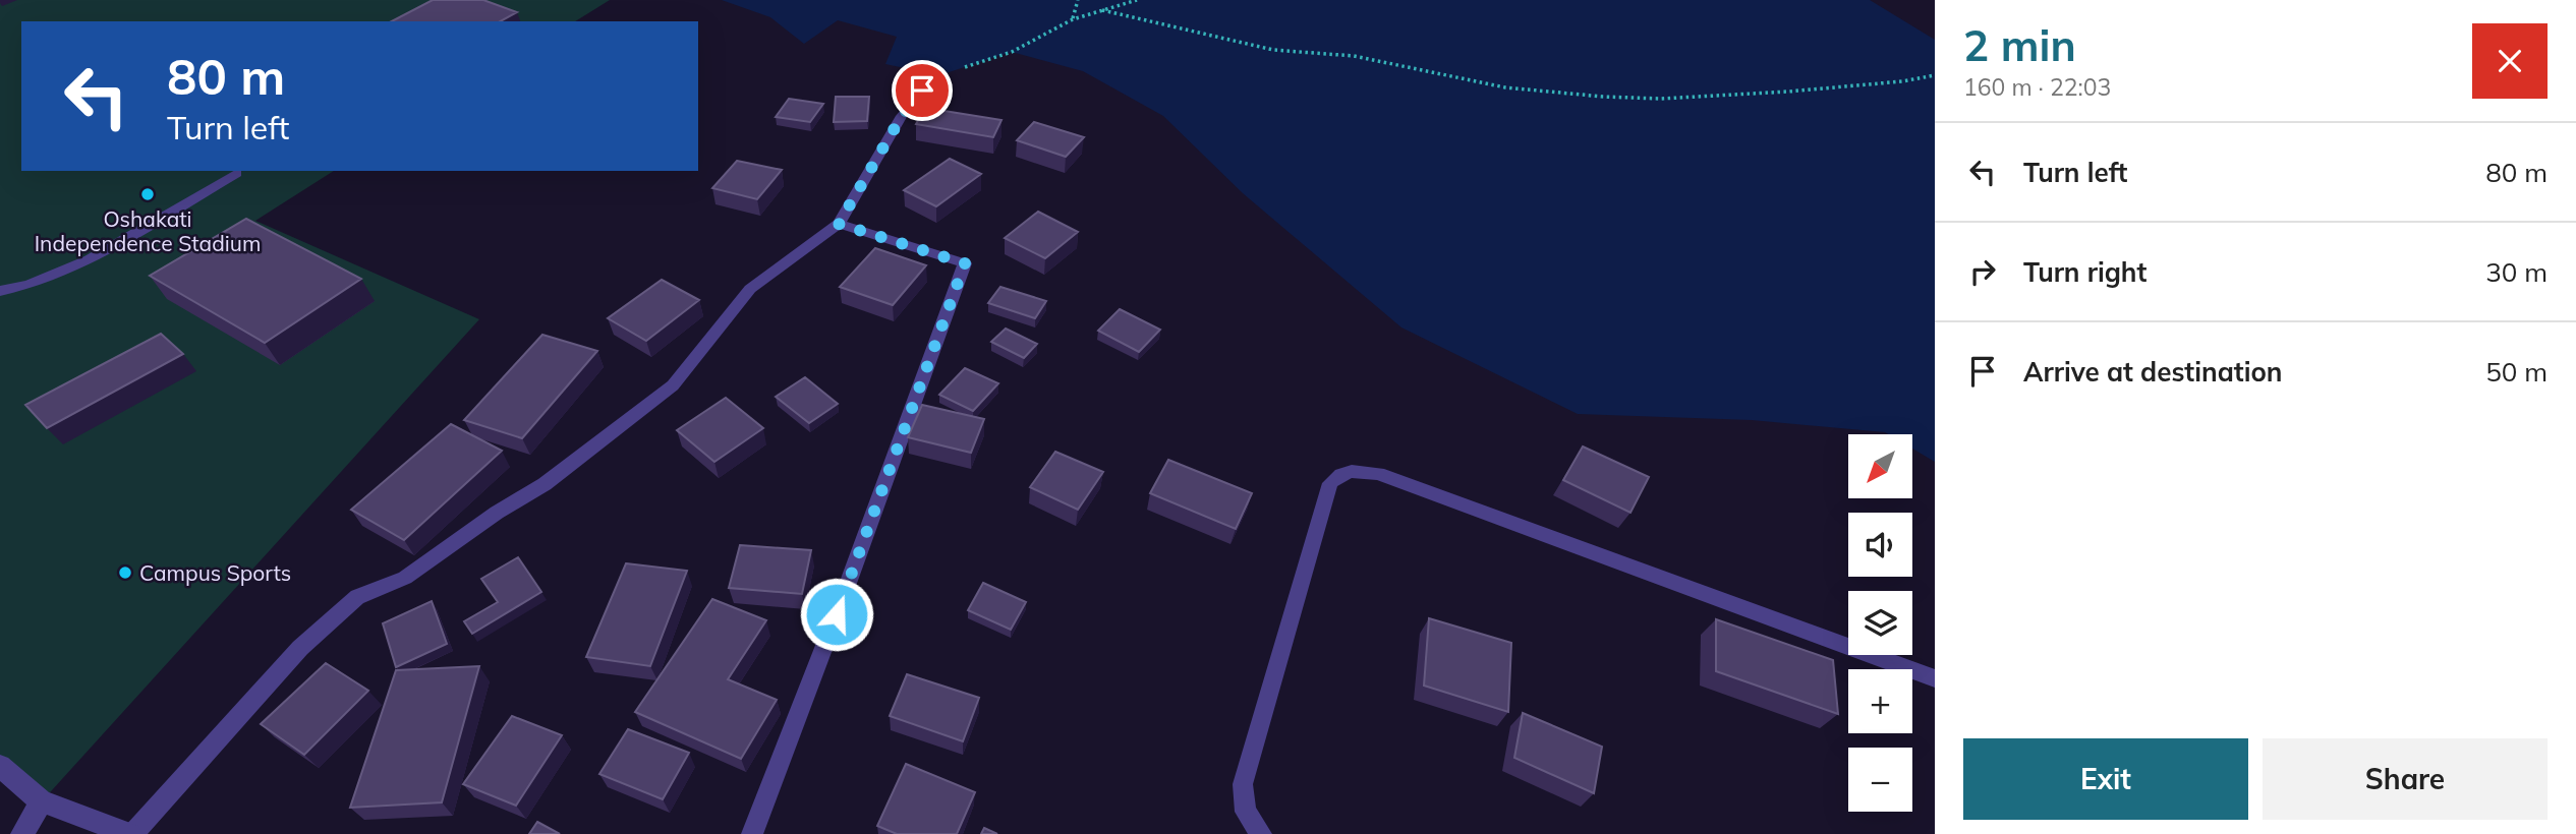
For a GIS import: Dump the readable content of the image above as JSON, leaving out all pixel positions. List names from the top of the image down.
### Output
{
  "places": ["Oshakati Independence Stadium", "Campus Sports"],
  "north": "bottom left",
  "page": {
    "heading": ["2 min", "160 m · 22:03"],
    "turn": ["80 m", "Turn left"],
    "list": [
      {
        "name": "Turn left",
        "value": "80 m"
      },
      {
        "name": "Turn right",
        "value": "30 m"
      },
      {
        "name": "Arrive at destination",
        "value": "50 m"
      }
    ],
    "map_buttons": ["+", "−"],
    "buttons": ["Exit", "Share"]
  }
}
